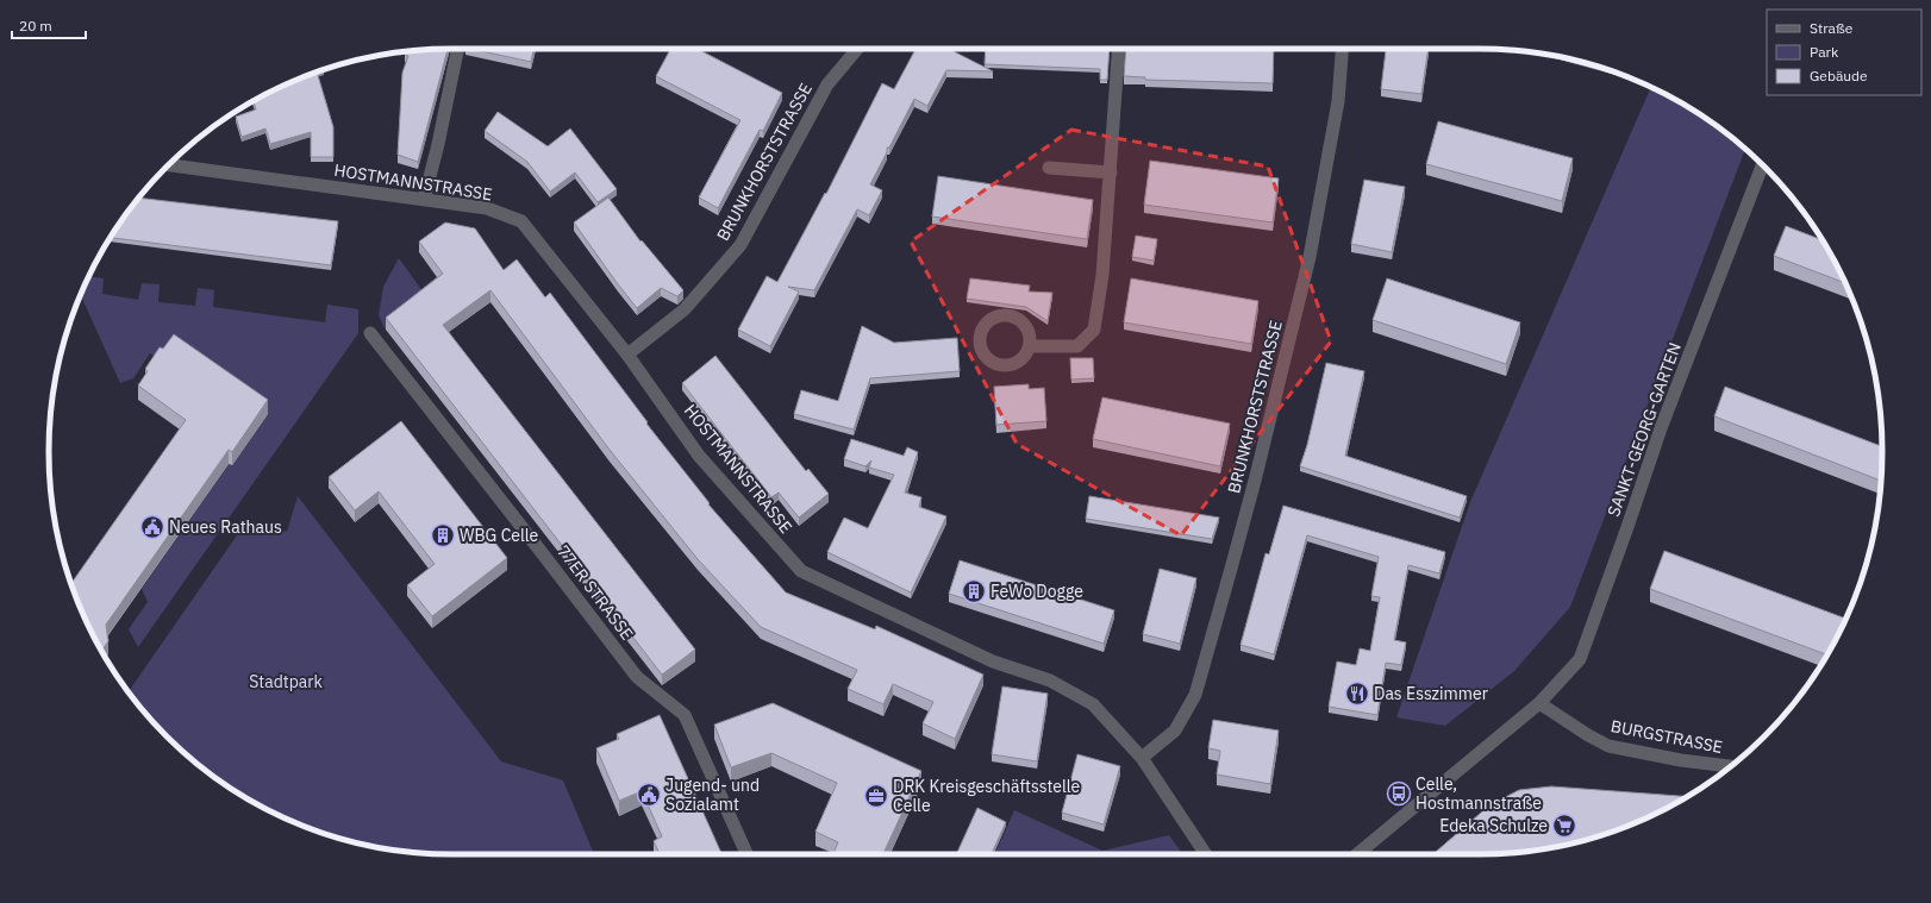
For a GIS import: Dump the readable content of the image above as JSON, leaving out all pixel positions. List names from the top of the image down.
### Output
{
  "streets": {
    "street": [
      "BRUNKHORSTSTRASSE",
      "HOSTMANNSTRASSE",
      "SANKT-GEORG-GARTEN",
      "77ER STRASSE",
      "BURGSTRASSE"
    ]
  },
  "crossings": [
    ["BRUNKHORSTSTRASSE", "HOSTMANNSTRASSE"],
    ["SANKT-GEORG-GARTEN", "BURGSTRASSE"]
  ],
  "parks": ["Stadtpark"],
  "places": {
    "public building": ["Neues Rathaus", "Jugend- und Sozialamt"],
    "building": ["WBG Celle", "FeWo Dogge"],
    "restaurant": ["Das Esszimmer"],
    "bus stop": ["Celle, Hostmannstraße"],
    "office": ["DRK Kreisgeschäftsstelle Celle"],
    "supermarket": ["Edeka Schulze"]
  },
  "legend": ["Straße", "Park", "Gebäude"],
  "scale_bar": "20 m"
}
